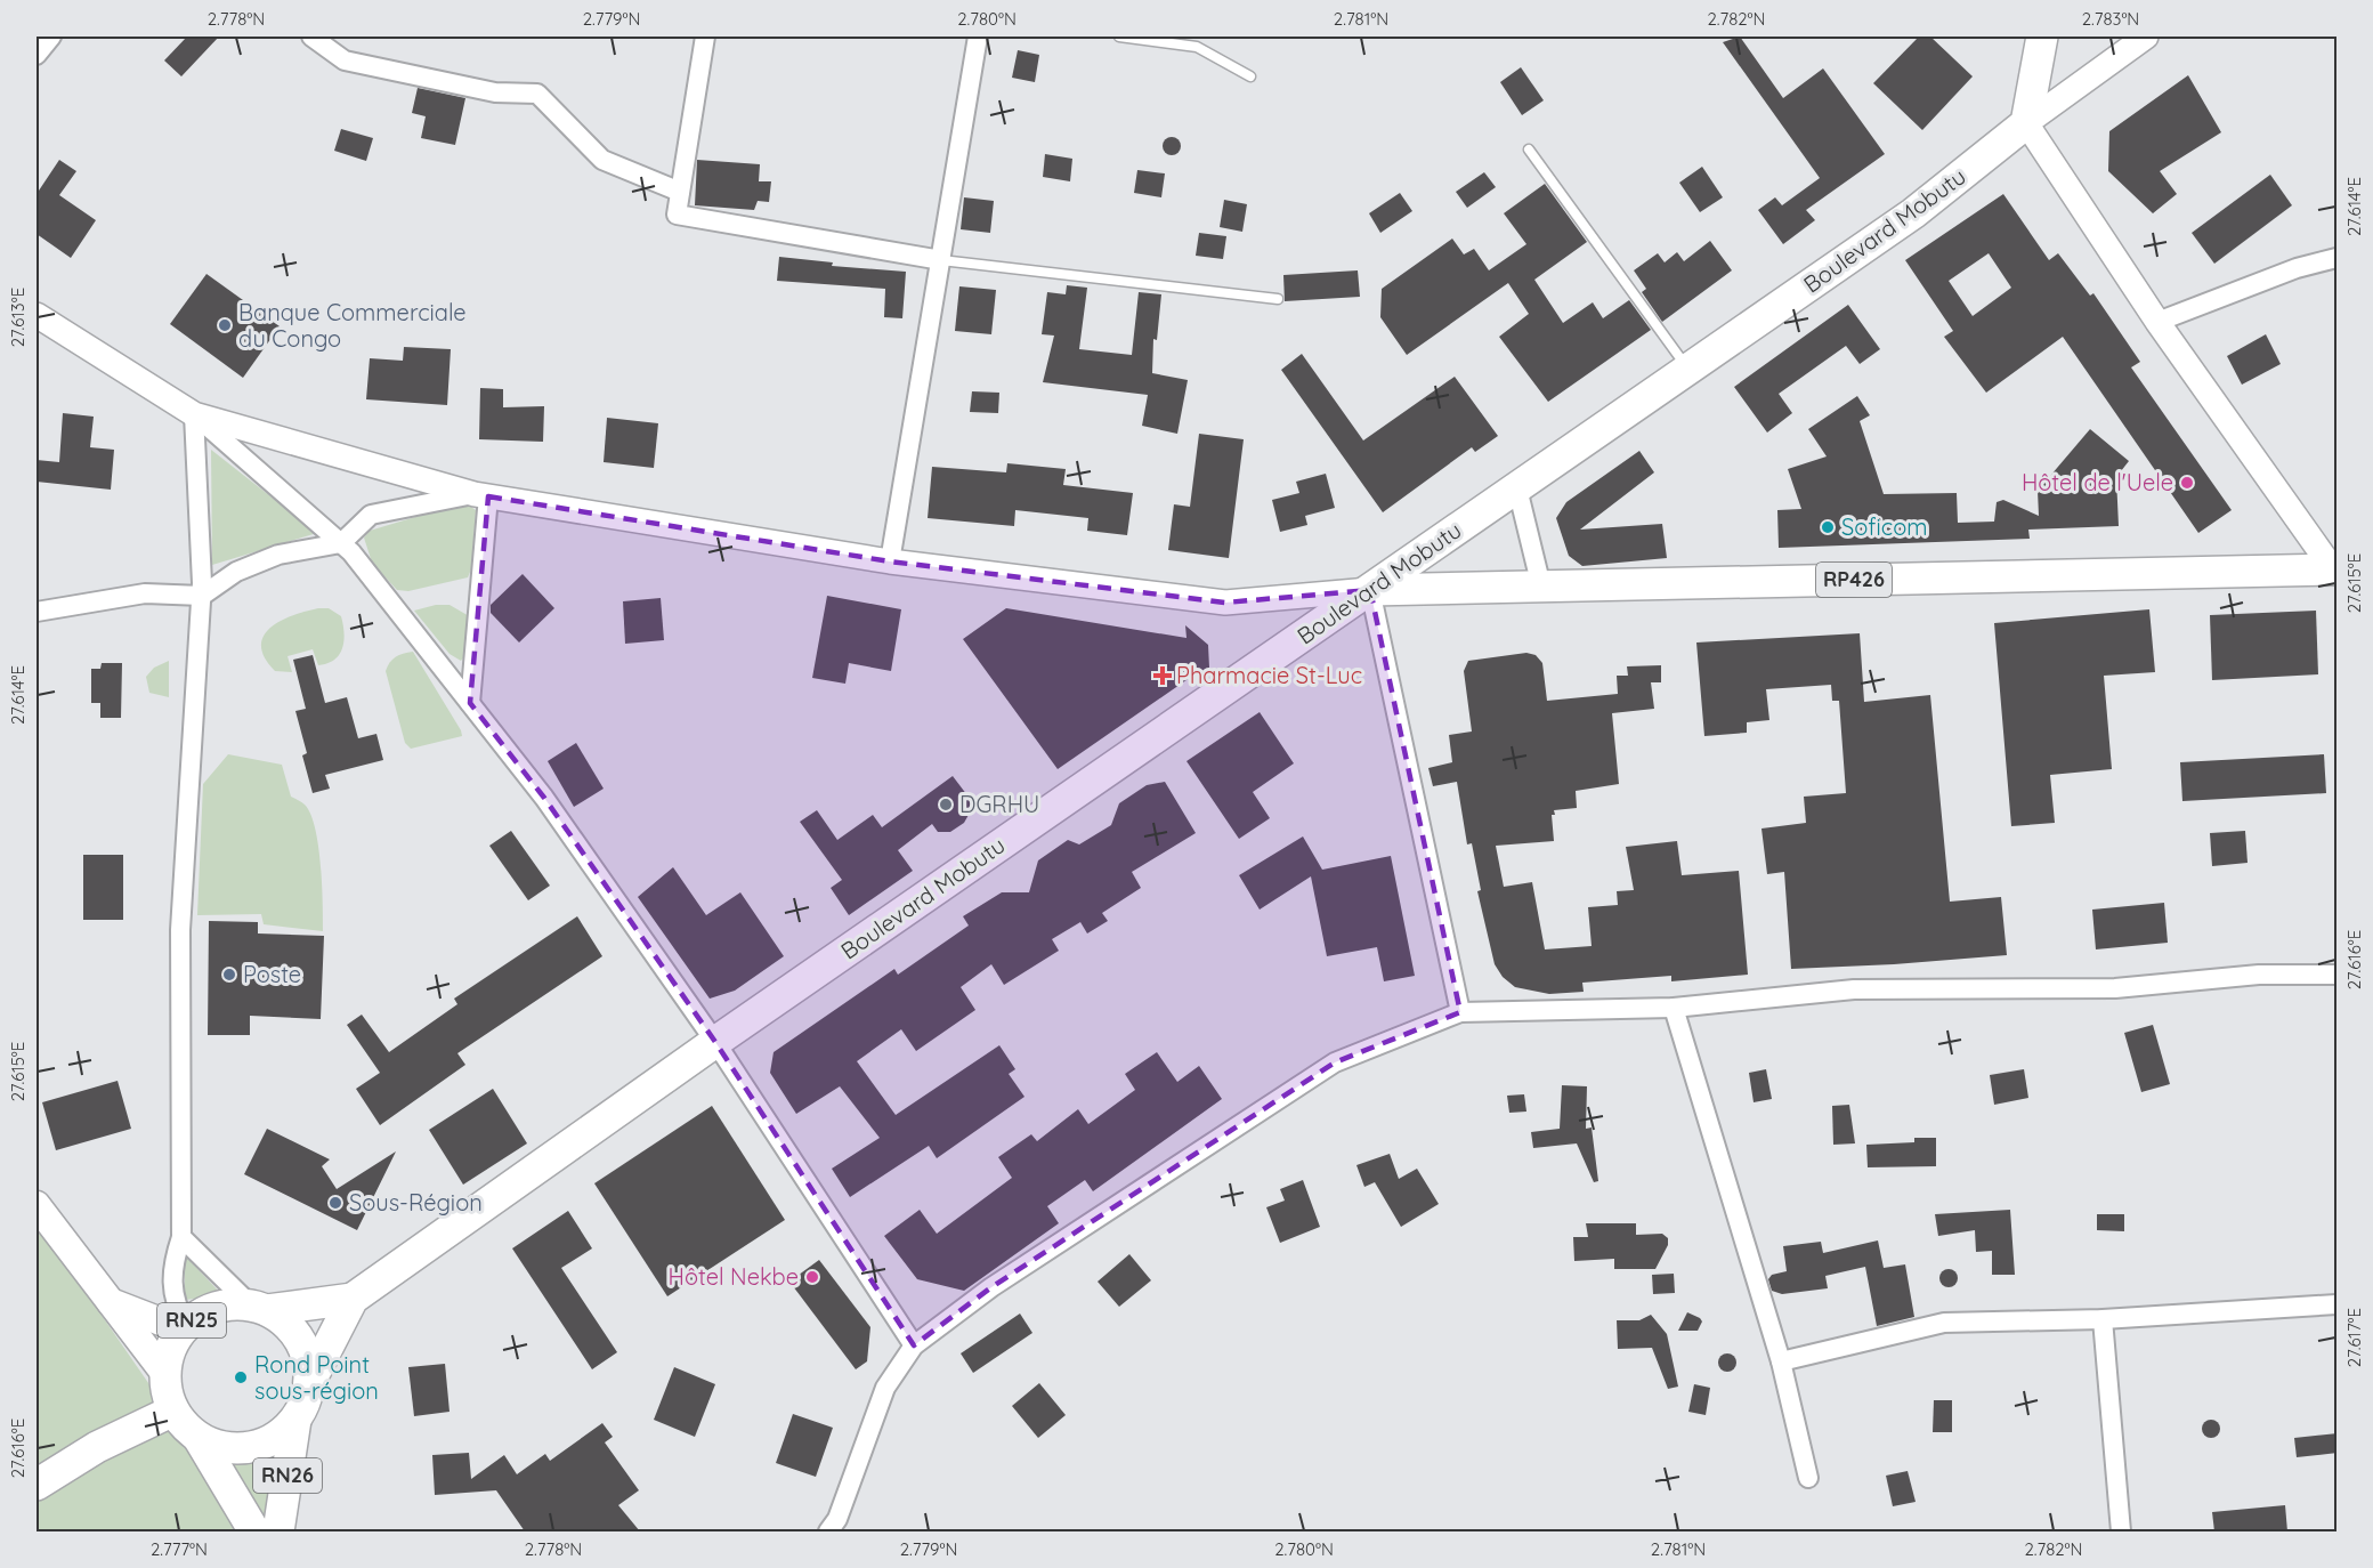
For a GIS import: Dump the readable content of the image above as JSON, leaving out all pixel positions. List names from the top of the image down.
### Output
{
  "streets": {
    "main road": [
      "Boulevard Mobutu",
      "RP426",
      "RN25",
      "RN26"
    ]
  },
  "crossings": [
    ["Boulevard Mobutu", "RP426"],
    ["Boulevard Mobutu", "RN25"],
    ["RN25", "RN26"]
  ],
  "places": {
    "other": [
      "Banque Commerciale du Congo",
      "Hôtel de l'Uele",
      "Soficom",
      "DGRHU",
      "Poste",
      "Sous-Région",
      "Hôtel Nekbe",
      "Rond Point sous-région"
    ],
    "health": ["Pharmacie St-Luc"]
  },
  "coordinates": [
    "2.778°N",
    "2.779°N",
    "2.780°N",
    "2.781°N",
    "2.782°N",
    "2.783°N",
    "27.614°E",
    "27.613°E",
    "27.615°E",
    "27.616°E",
    "27.617°E",
    "2.777°N"
  ]
}
